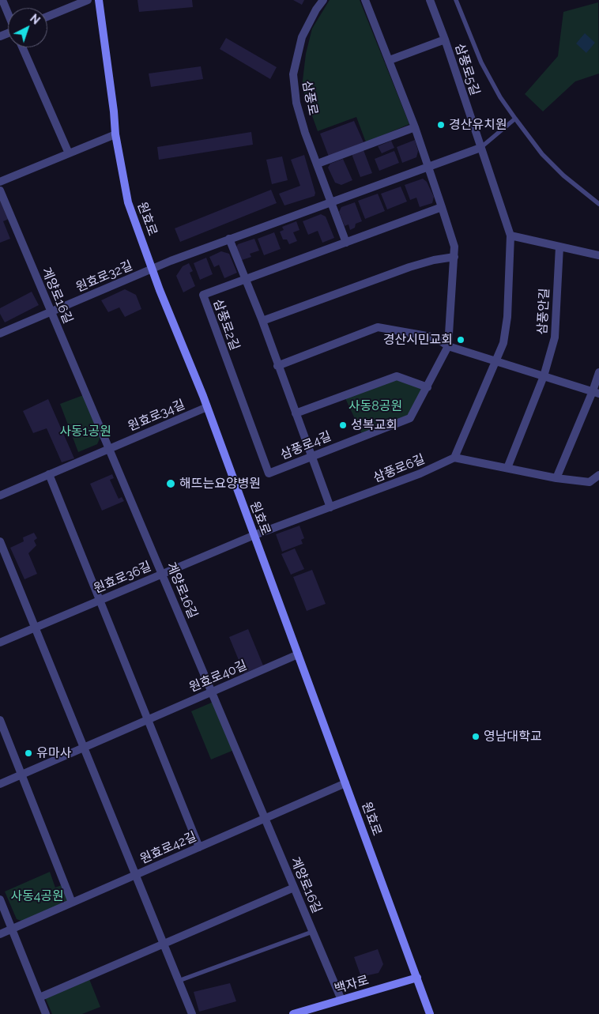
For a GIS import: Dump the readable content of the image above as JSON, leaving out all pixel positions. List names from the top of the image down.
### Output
{
  "streets": {
    "main road": ["원효로", "백자로"],
    "street": [
      "삼풍로5길",
      "삼풍로",
      "원효로32길",
      "계양로16길",
      "삼풍안길",
      "삼풍로2길",
      "원효로34길",
      "삼풍로4길",
      "삼풍로6길",
      "원효로36길",
      "원효로40길",
      "원효로42길"
    ]
  },
  "crossings": [
    ["삼풍로", "삼풍로2길"],
    ["원효로", "원효로32길"],
    ["원효로", "원효로34길"],
    ["원효로", "삼풍로6길"],
    ["원효로", "원효로36길"],
    ["원효로", "원효로40길"],
    ["원효로", "원효로42길"],
    ["원효로", "백자로"],
    ["원효로32길", "계양로16길"],
    ["계양로16길", "원효로34길"],
    ["계양로16길", "원효로36길"],
    ["계양로16길", "원효로40길"],
    ["계양로16길", "원효로42길"],
    ["계양로16길", "백자로"],
    ["삼풍로2길", "삼풍로4길"],
    ["삼풍로6길", "원효로36길"]
  ],
  "parks": ["사동8공원", "사동1공원", "사동4공원"],
  "places": [
    "경산유치원",
    "경산시민교회",
    "성복교회",
    "해뜨는요양병원",
    "영남대학교",
    "유마사"
  ],
  "north": "top right"
}
